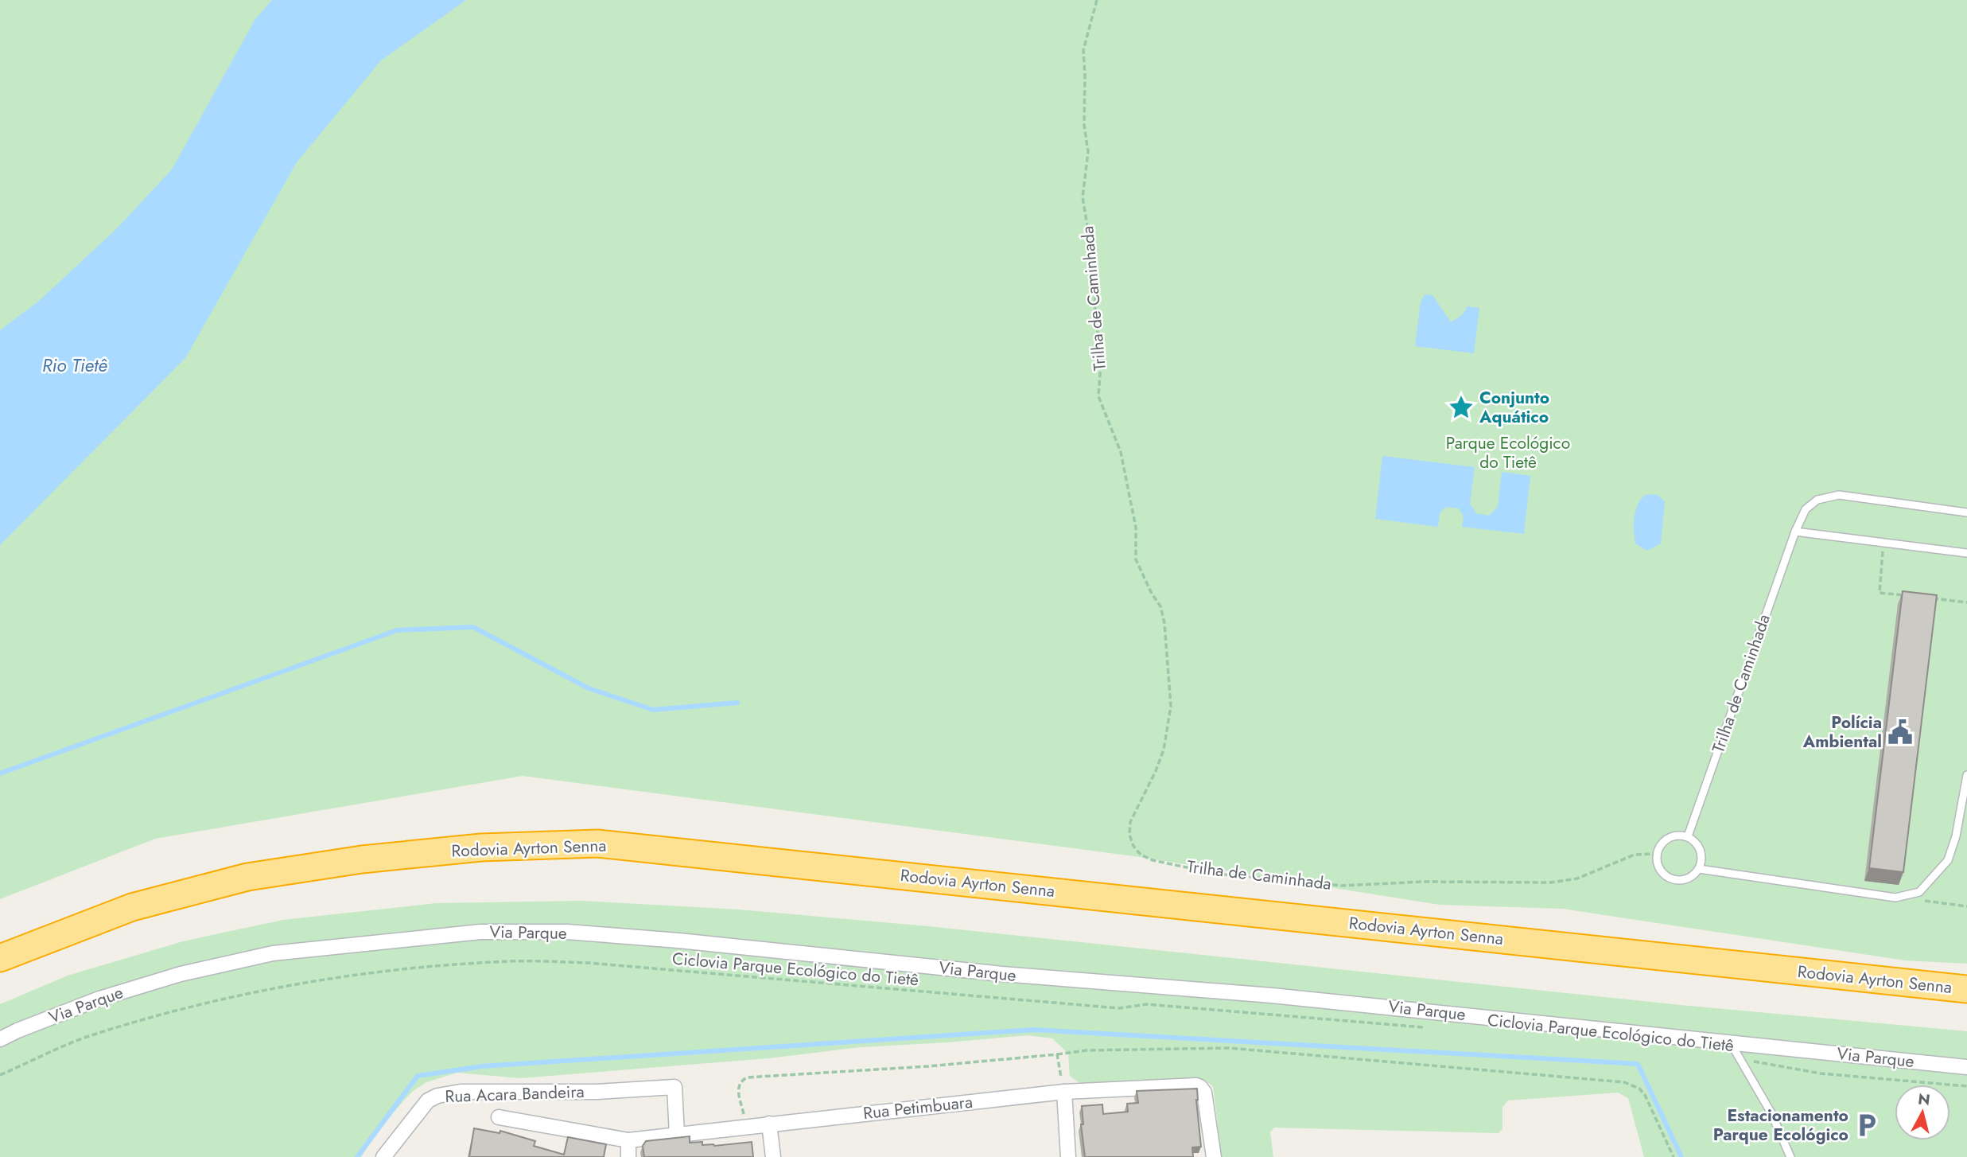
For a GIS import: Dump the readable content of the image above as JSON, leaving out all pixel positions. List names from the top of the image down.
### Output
{
  "streets": {
    "highway": ["Rodovia Ayrton Senna"],
    "street": ["Via Parque", "Rua Acara Bandeira", "Rua Petimbuara"],
    "lane": ["Trilha de Caminhada"],
    "path": ["Ciclovia Parque Ecológico do Tietê"]
  },
  "crossings": [
    ["Rua Acara Bandeira", "Rua Petimbuara"]
  ],
  "water": ["Rio Tietê"],
  "parks": ["Parque Ecológico do Tietê"],
  "places": {
    "place": ["Conjunto Aquático"],
    "public building": ["Polícia Ambiental"],
    "parking": ["Estacionamento Parque Ecológico"]
  },
  "north": "top"
}
